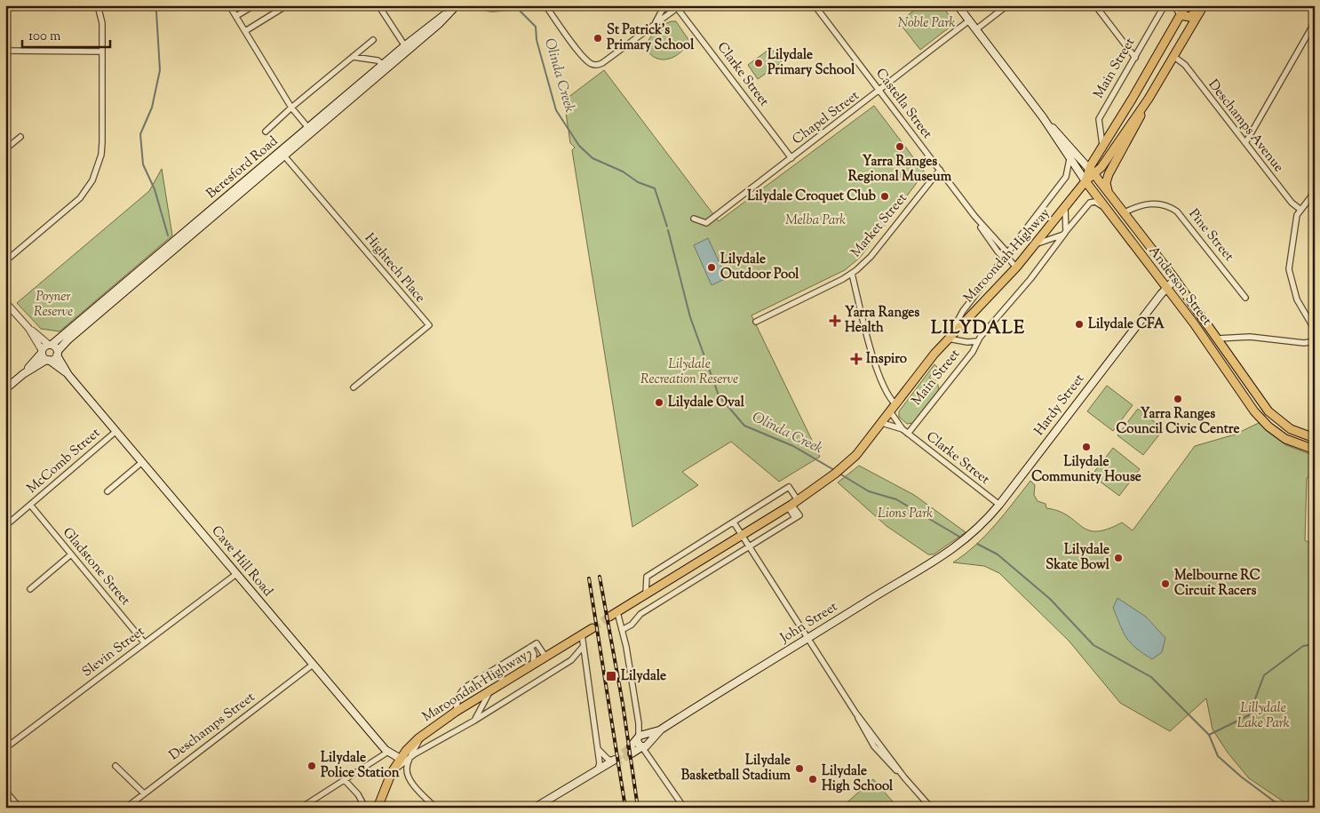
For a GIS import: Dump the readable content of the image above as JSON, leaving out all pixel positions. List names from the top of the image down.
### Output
{
  "streets": {
    "main road": [
      "Beresford Road",
      "Maroondah Highway",
      "Anderson Street",
      "Hardy Street",
      "Cave Hill Road",
      "John Street"
    ],
    "street": [
      "Main Street",
      "Clarke Street",
      "Castella Street",
      "Chapel Street",
      "Deschamps Avenue",
      "Market Street",
      "Pine Street",
      "Hightech Place",
      "McComb Street",
      "Gladstone Street",
      "Slevin Street",
      "Deschamps Street"
    ]
  },
  "crossings": [
    ["Main Street", "Clarke Street"],
    ["Main Street", "Castella Street"],
    ["Main Street", "Maroondah Highway"],
    ["Main Street", "Anderson Street"],
    ["Clarke Street", "Chapel Street"],
    ["Clarke Street", "Market Street"],
    ["Clarke Street", "Maroondah Highway"],
    ["Clarke Street", "Hardy Street"],
    ["Castella Street", "Chapel Street"],
    ["Castella Street", "Market Street"],
    ["Castella Street", "Maroondah Highway"],
    ["Chapel Street", "Anderson Street"],
    ["Deschamps Avenue", "Maroondah Highway"],
    ["Beresford Road", "Hightech Place"],
    ["Beresford Road", "Cave Hill Road"],
    ["Pine Street", "Anderson Street"],
    ["Maroondah Highway", "Anderson Street"],
    ["Maroondah Highway", "Cave Hill Road"],
    ["Anderson Street", "Hardy Street"],
    ["Hardy Street", "John Street"],
    ["McComb Street", "Cave Hill Road"],
    ["McComb Street", "Gladstone Street"],
    ["Cave Hill Road", "Slevin Street"],
    ["Cave Hill Road", "Deschamps Street"],
    ["Gladstone Street", "Slevin Street"]
  ],
  "districts": ["LILYDALE"],
  "water": ["Olinda Creek"],
  "parks": [
    "Noble Park",
    "Melba Park",
    "Poyner Reserve",
    "Lilydale Recreation Reserve",
    "Lions Park",
    "Lillydale Lake Park"
  ],
  "places": {
    "other": [
      "St Patrick's Primary School",
      "Lilydale Primary School",
      "Yarra Ranges Regional Museum",
      "Lilydale Croquet Club",
      "Lilydale Outdoor Pool",
      "Lilydale CFA",
      "Yarra Ranges Council Civic Centre",
      "Lilydale Oval",
      "Lilydale Community House",
      "Lilydale Skate Bowl",
      "Melbourne RC Circuit Racers",
      "Lilydale Police Station",
      "Lilydale Basketball Stadium",
      "Lilydale High School"
    ],
    "health": ["Yarra Ranges Health", "Inspiro"],
    "transit": ["Lilydale"]
  },
  "scale_bar": "100 m"
}
